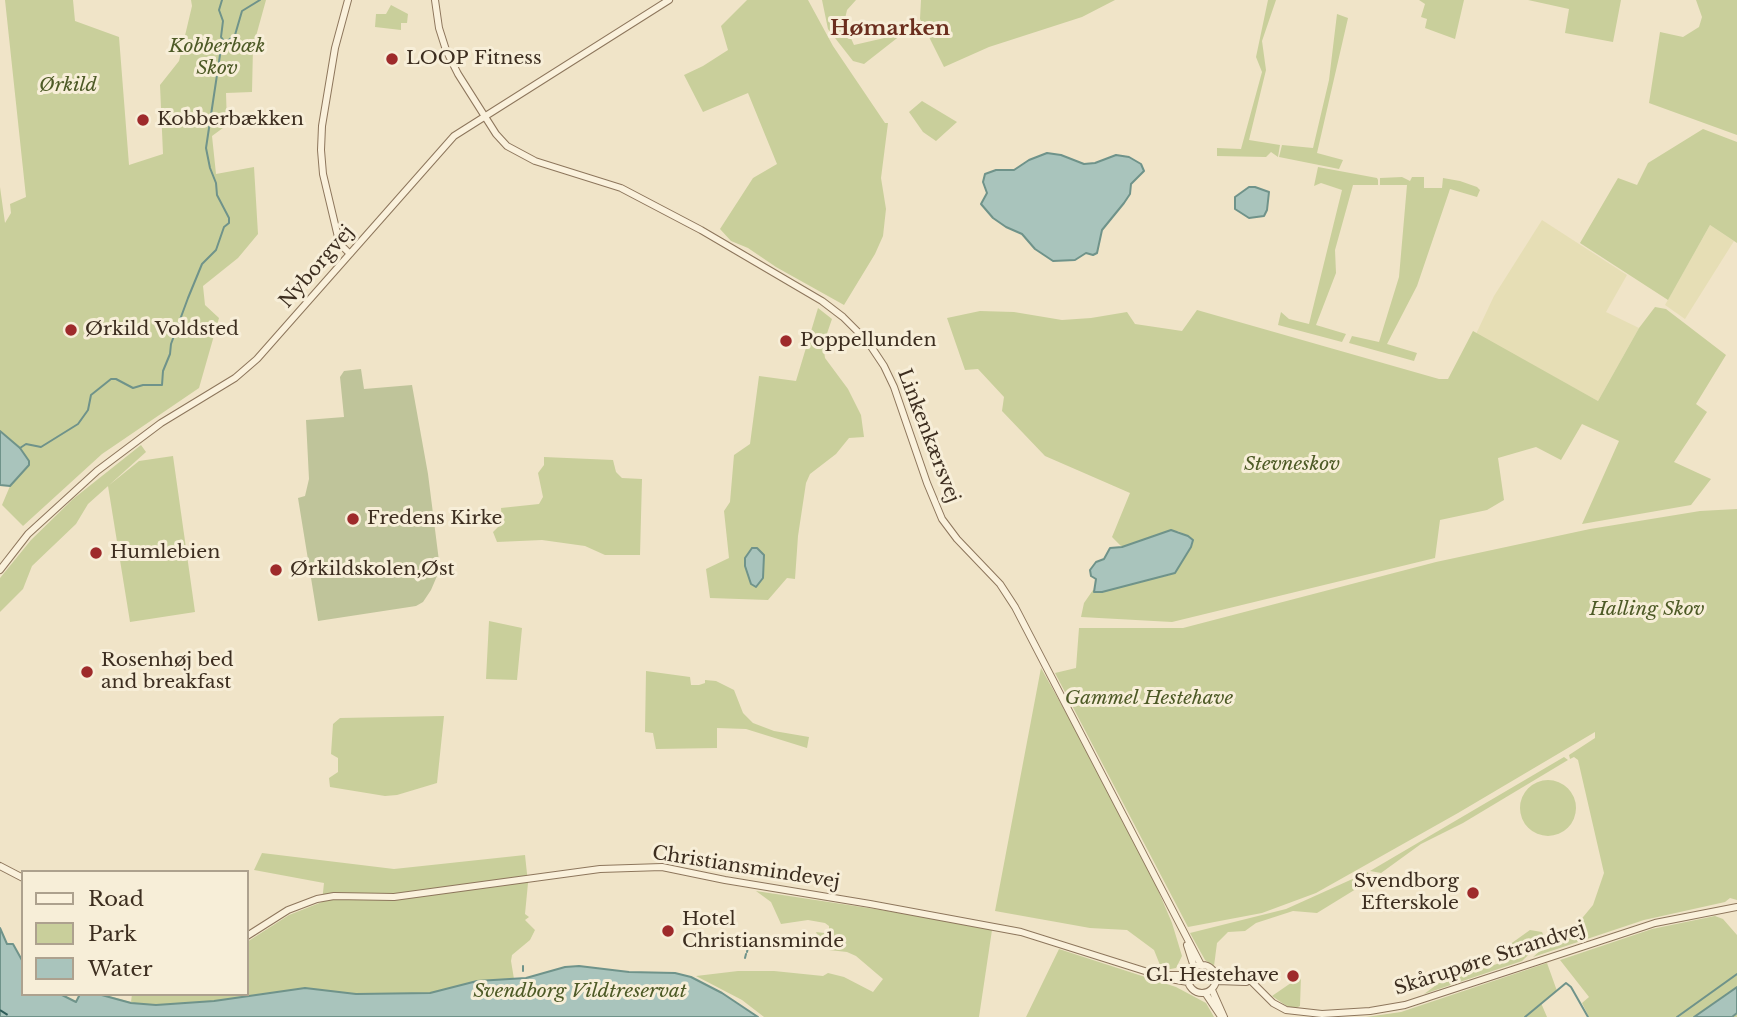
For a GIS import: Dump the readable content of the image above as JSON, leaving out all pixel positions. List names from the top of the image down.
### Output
{
  "streets": {
    "street": [
      "Nyborgvej",
      "Linkenkærsvej",
      "Christiansmindevej",
      "Skårupøre Strandvej"
    ]
  },
  "crossings": [
    ["Nyborgvej", "Linkenkærsvej"],
    ["Linkenkærsvej", "Christiansmindevej"],
    ["Linkenkærsvej", "Skårupøre Strandvej"],
    ["Christiansmindevej", "Skårupøre Strandvej"]
  ],
  "districts": ["Hømarken"],
  "parks": [
    "Kobberbæk Skov",
    "Ørkild",
    "Stevneskov",
    "Halling Skov",
    "Gammel Hestehave",
    "Svendborg Vildtreservat"
  ],
  "places": [
    "LOOP Fitness",
    "Kobberbækken",
    "Ørkild Voldsted",
    "Poppellunden",
    "Fredens Kirke",
    "Humlebien",
    "Ørkildskolen,Øst",
    "Rosenhøj bed and breakfast",
    "Svendborg Efterskole",
    "Hotel Christiansminde",
    "Gl. Hestehave"
  ],
  "legend": ["Road", "Park", "Water"]
}
